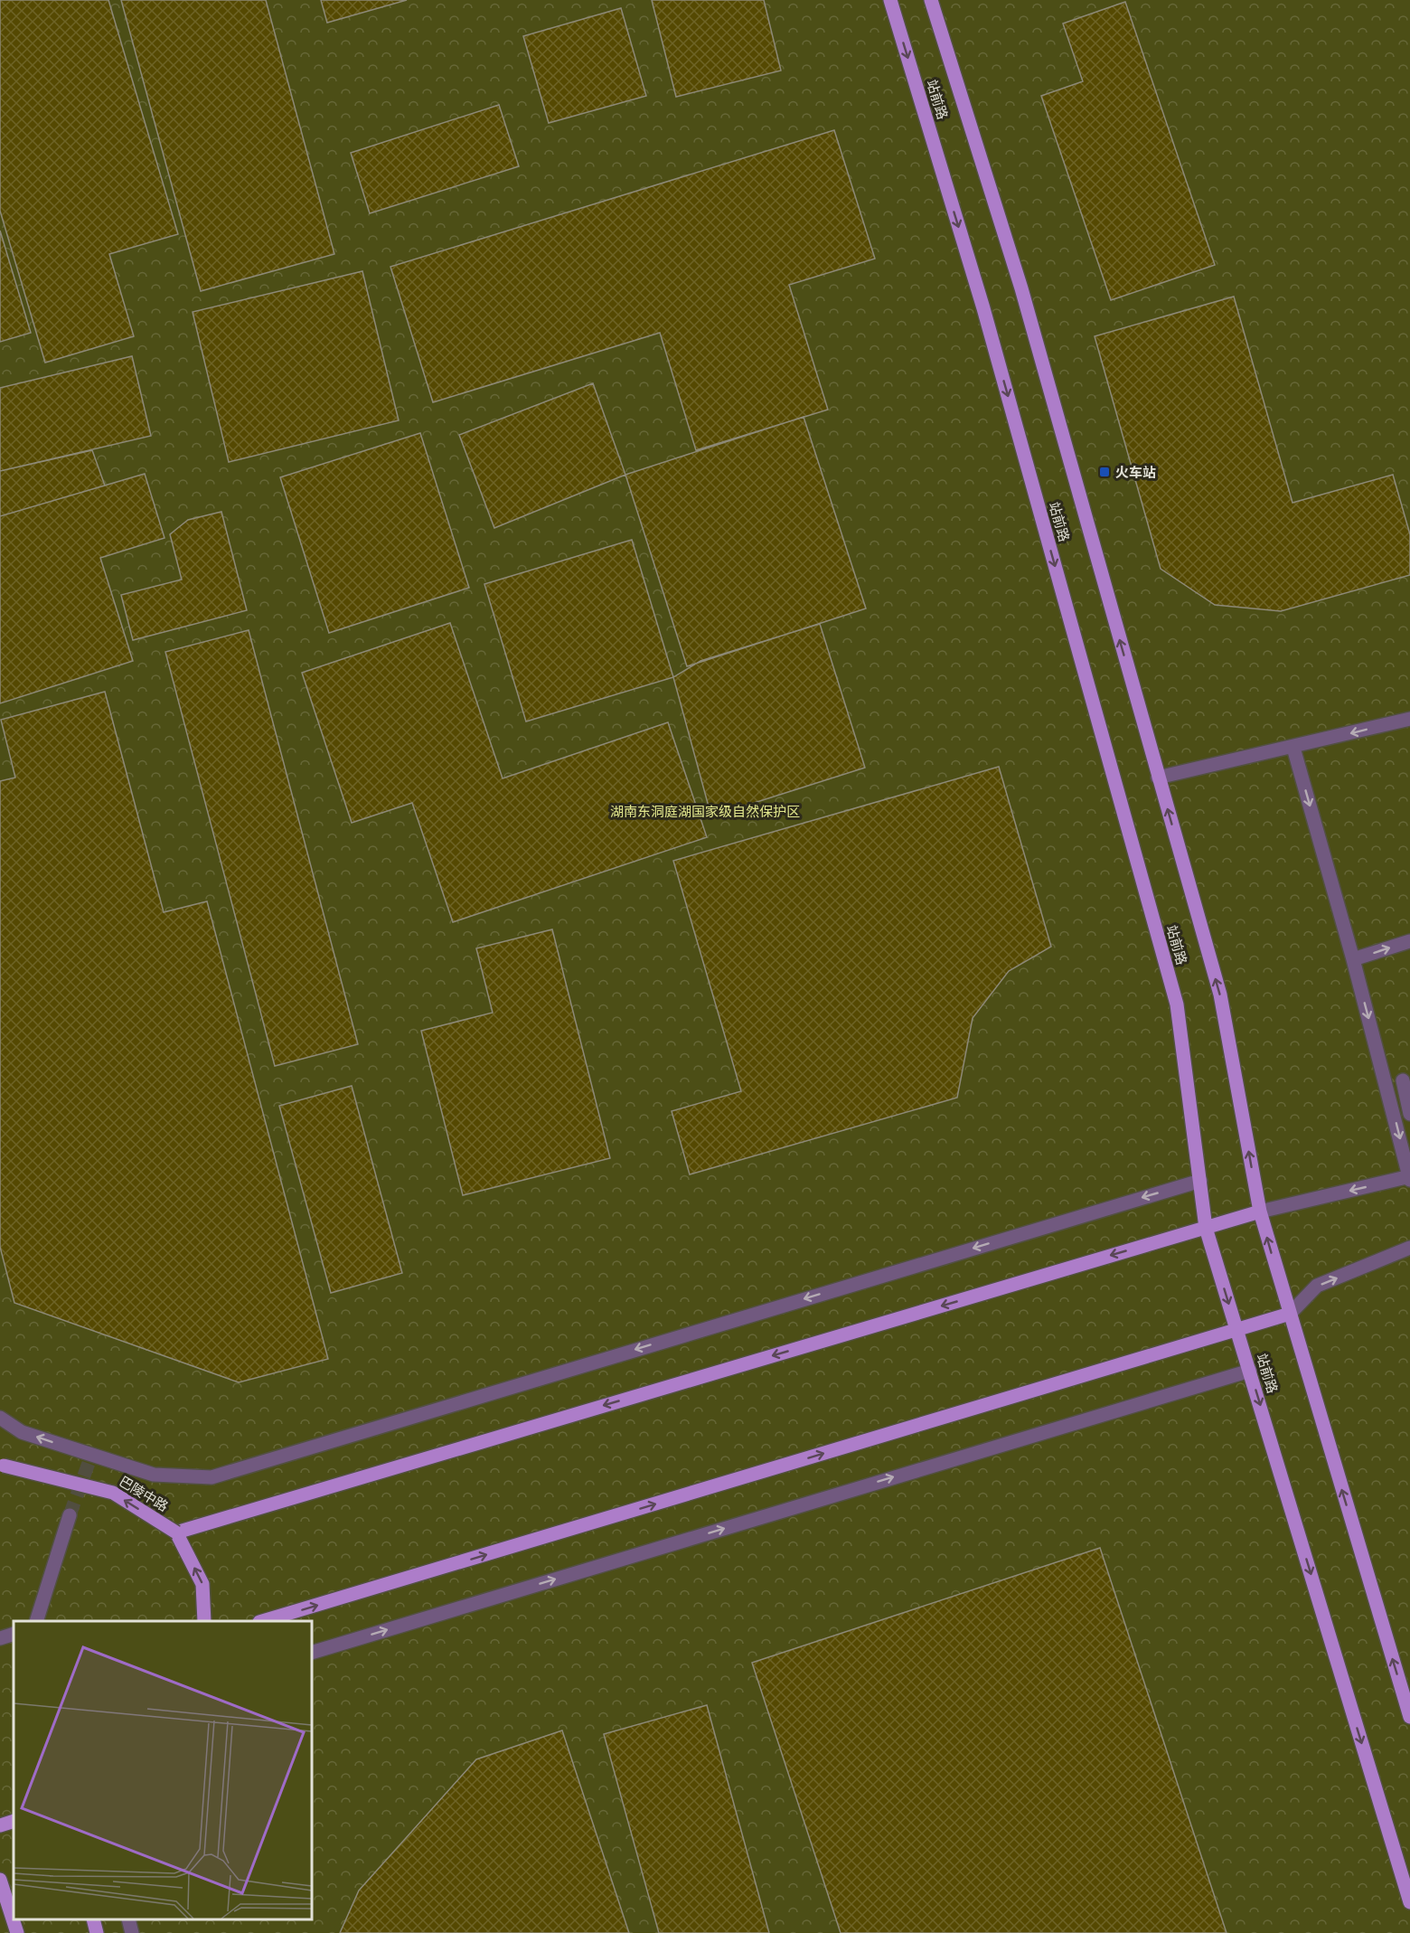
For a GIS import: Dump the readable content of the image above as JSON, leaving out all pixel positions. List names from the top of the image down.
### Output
{
  "streets": {
    "main road": ["站前路", "巴陵中路"]
  },
  "one_way": ["巴陵中路"],
  "parks": ["湖南东洞庭湖国家级自然保护区"],
  "places": {
    "transit": ["火车站"]
  }
}
